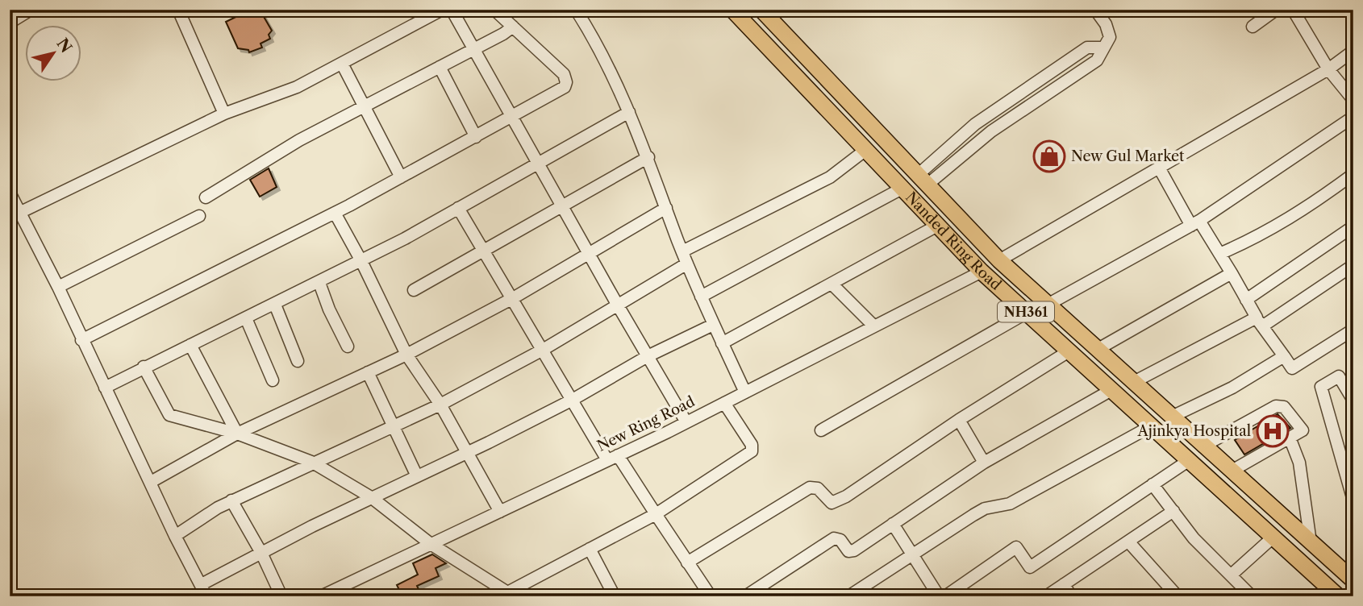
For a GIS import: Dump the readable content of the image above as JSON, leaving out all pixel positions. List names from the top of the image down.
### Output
{
  "streets": {
    "highway": ["Nanded Ring Road", "NH361"],
    "street": ["New Ring Road"]
  },
  "crossings": [
    ["Nanded Ring Road", "New Ring Road"]
  ],
  "places": {
    "shop": ["New Gul Market"],
    "hospital": ["Ajinkya Hospital"]
  },
  "north": "top right"
}
